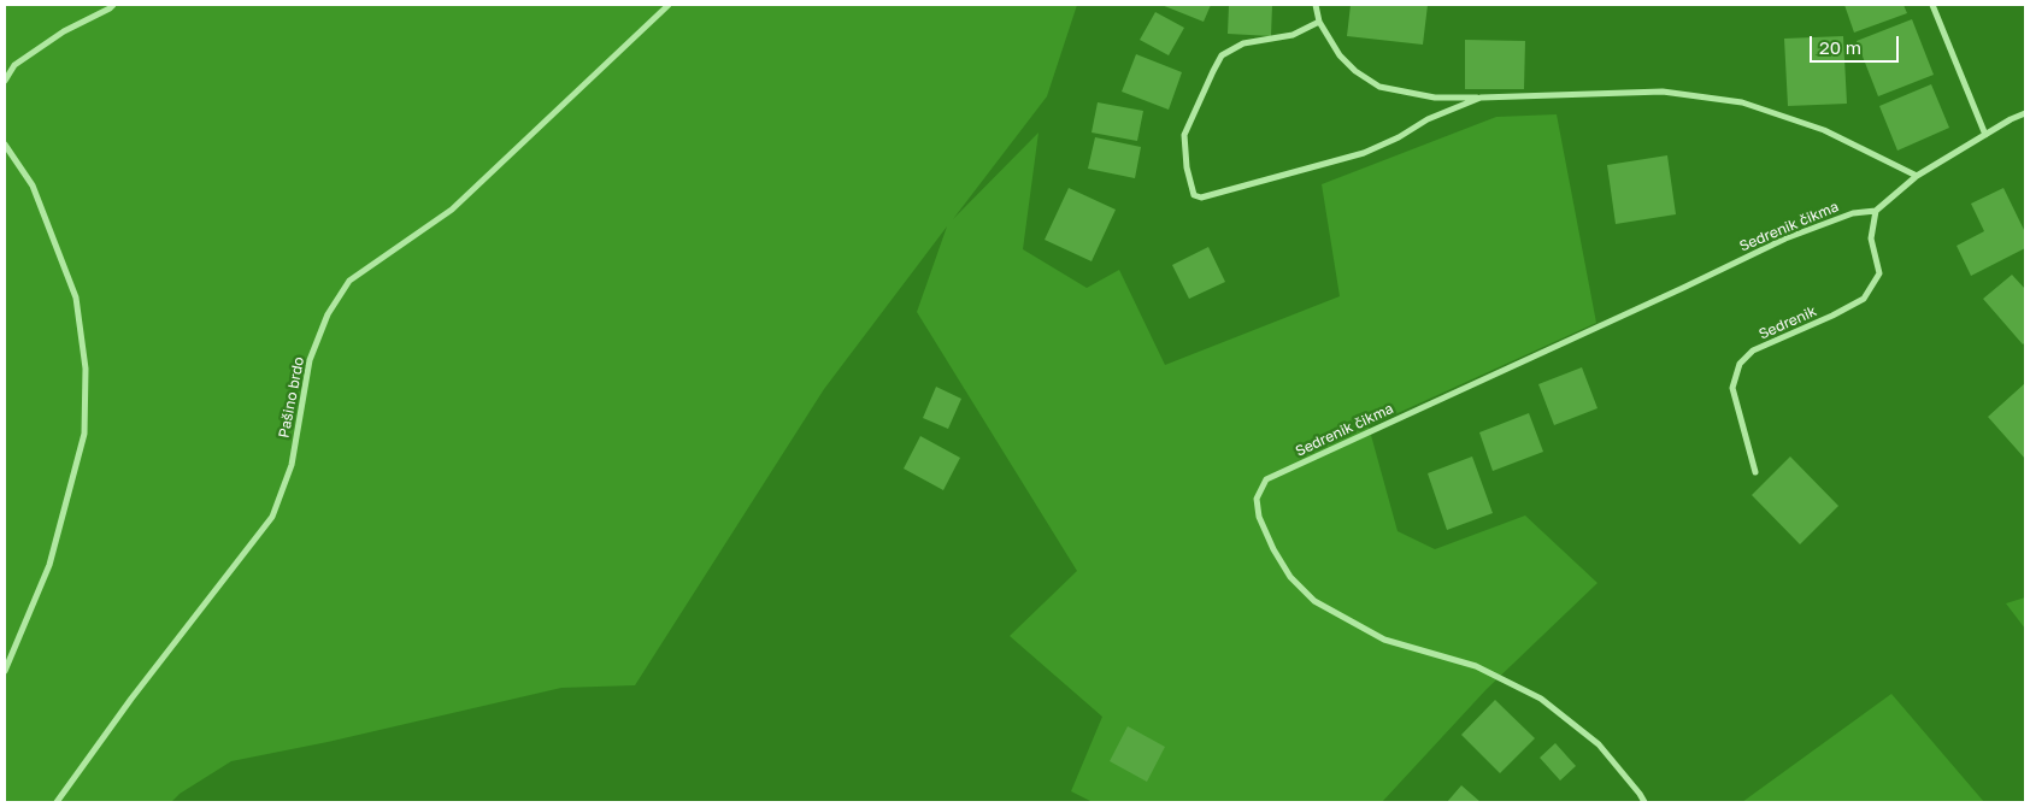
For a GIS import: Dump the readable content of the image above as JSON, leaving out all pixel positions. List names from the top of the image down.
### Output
{
  "streets": {
    "street": ["Sedrenik čikma", "Sedrenik", "Pašino brdo"]
  },
  "crossings": [
    ["Sedrenik čikma", "Sedrenik"]
  ],
  "scale_bar": "20 m"
}
